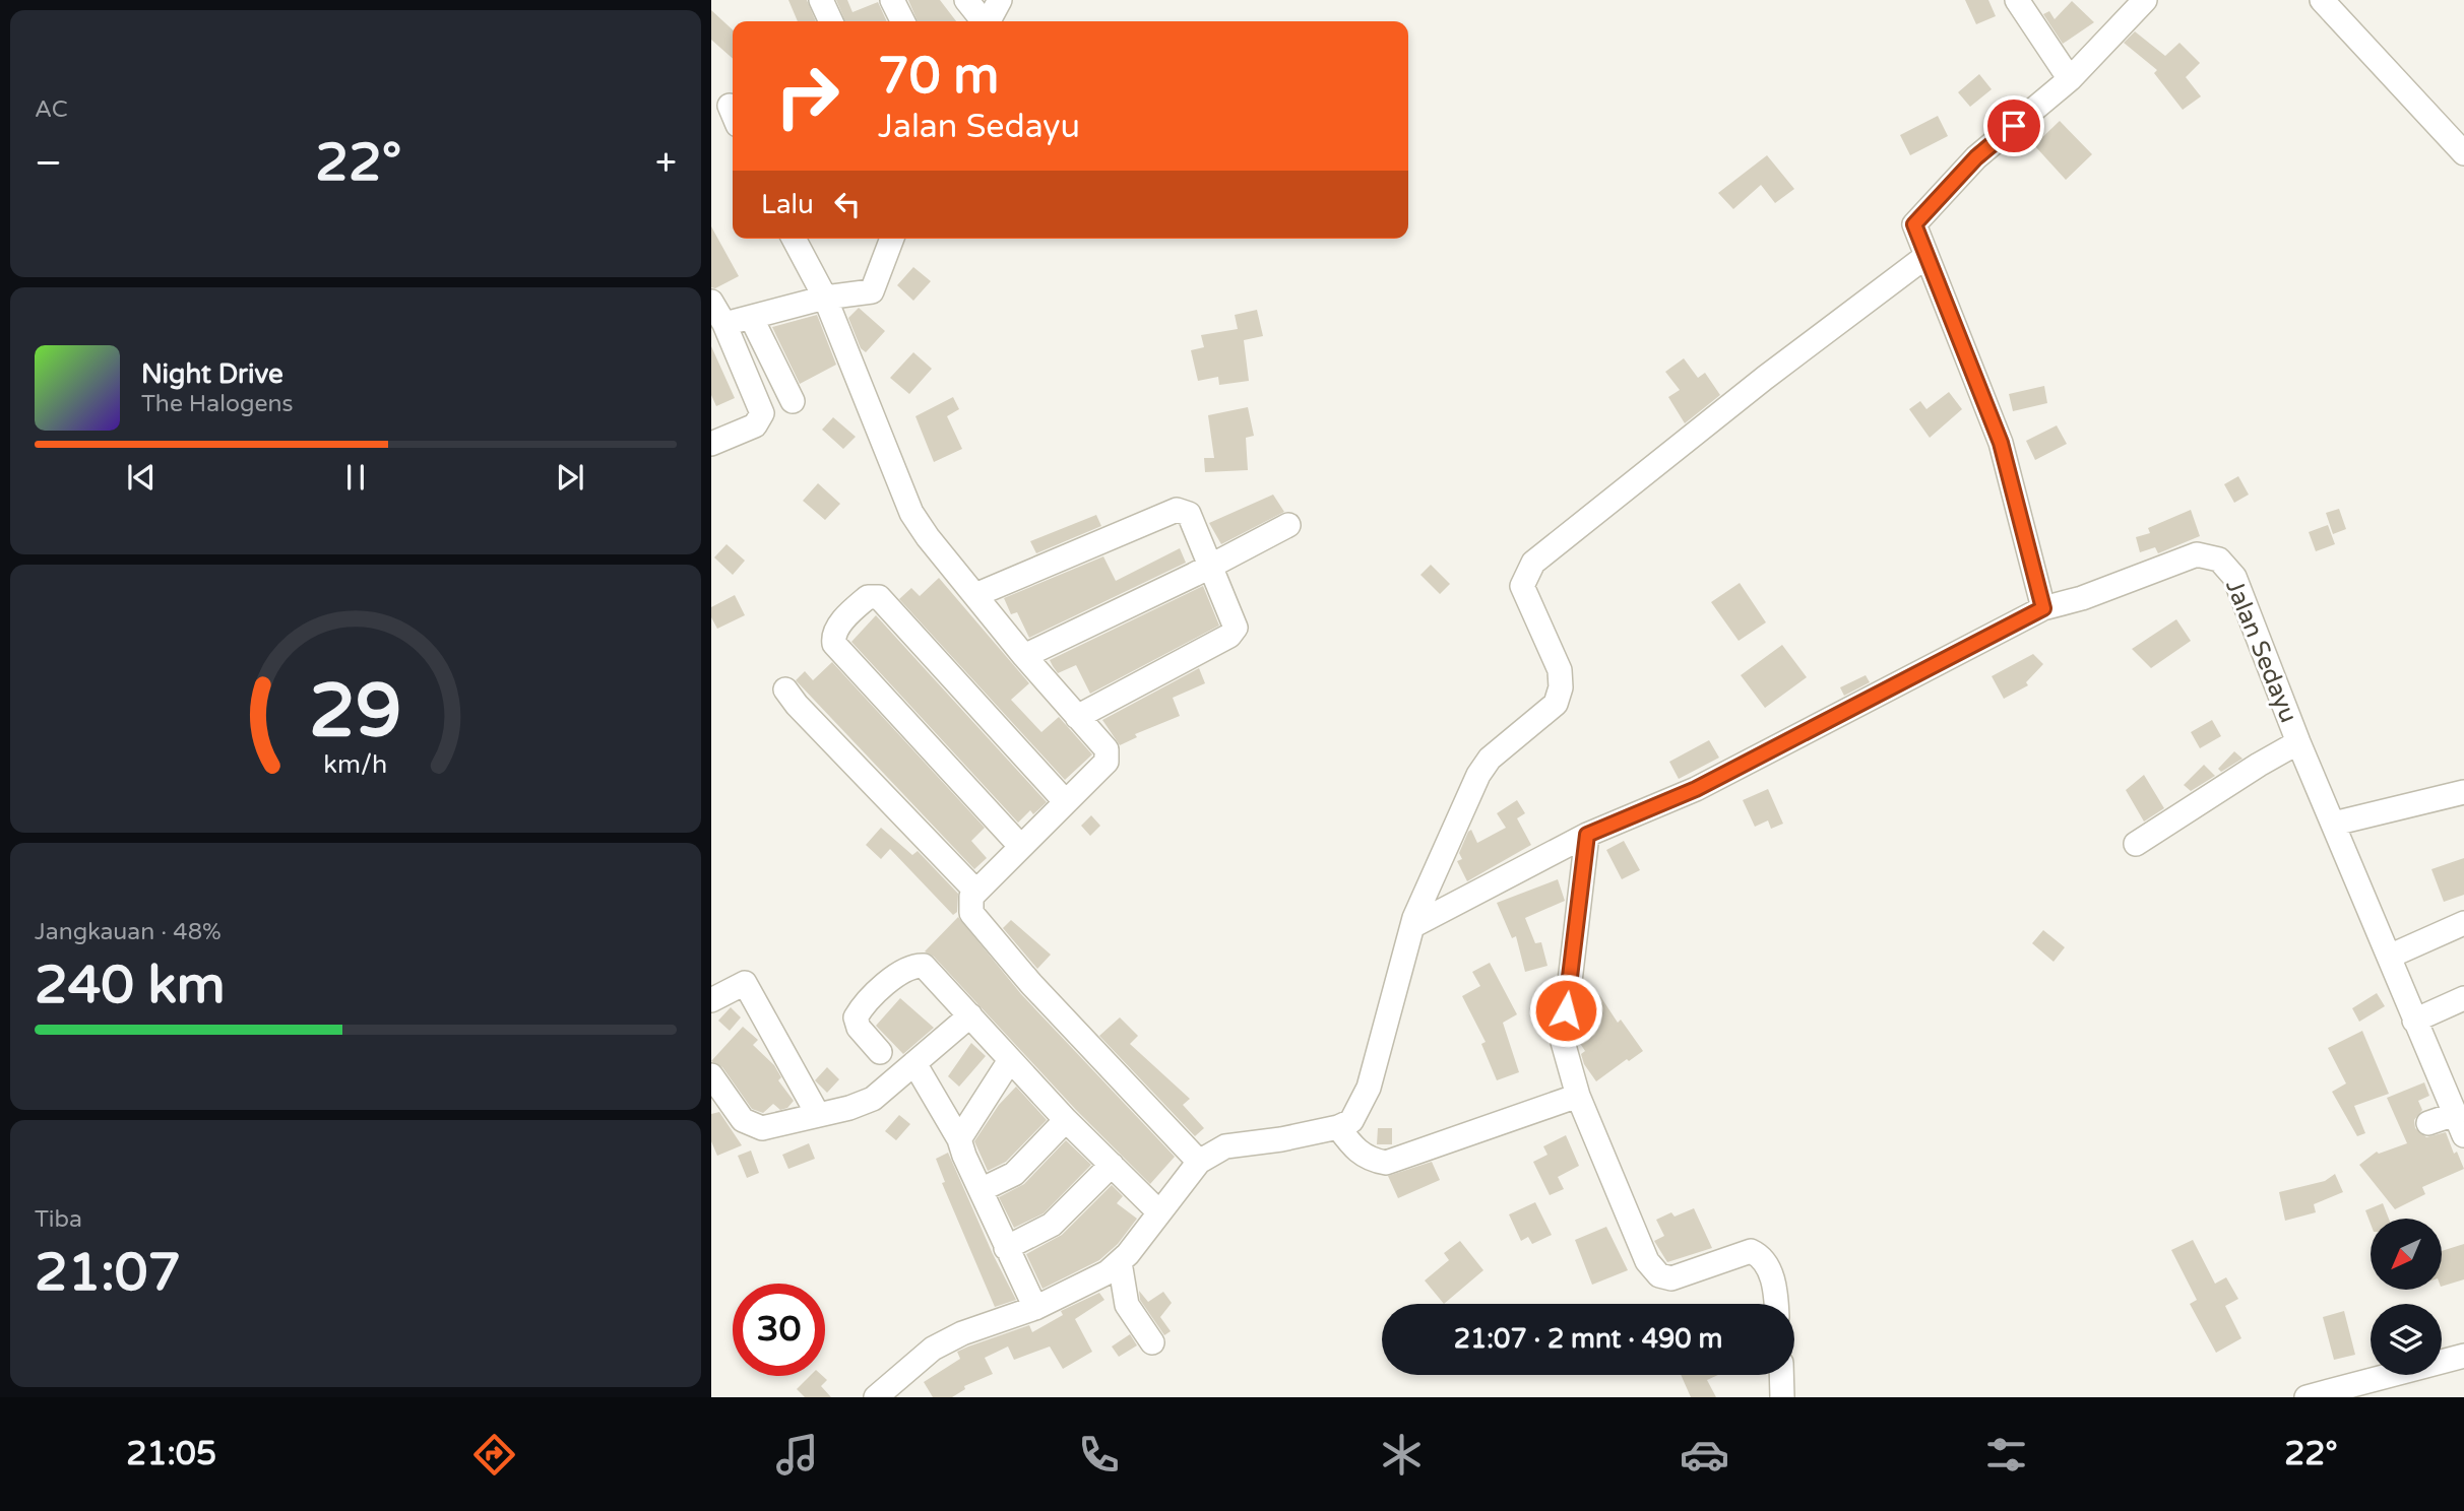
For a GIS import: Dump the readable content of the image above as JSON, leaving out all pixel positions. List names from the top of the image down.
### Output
{
  "streets": {
    "street": ["Jalan Sedayu"]
  },
  "north": "bottom left",
  "page": {
    "tile": [
      "AC",
      ["Jangkauan · 48%", "240 km"],
      ["Tiba", "21:07"]
    ],
    "turn": ["70 m", "Jalan Sedayu"],
    "heat": ["−", "22°", "+"],
    "then": "Lalu",
    "song": ["Night Drive", "The Halogens"],
    "limit": "30",
    "trip": "21:07 · 2 mnt · 490 m",
    "tabs": ["21:05", "22°"],
    "gauge": ["29", "km/h"]
  }
}
